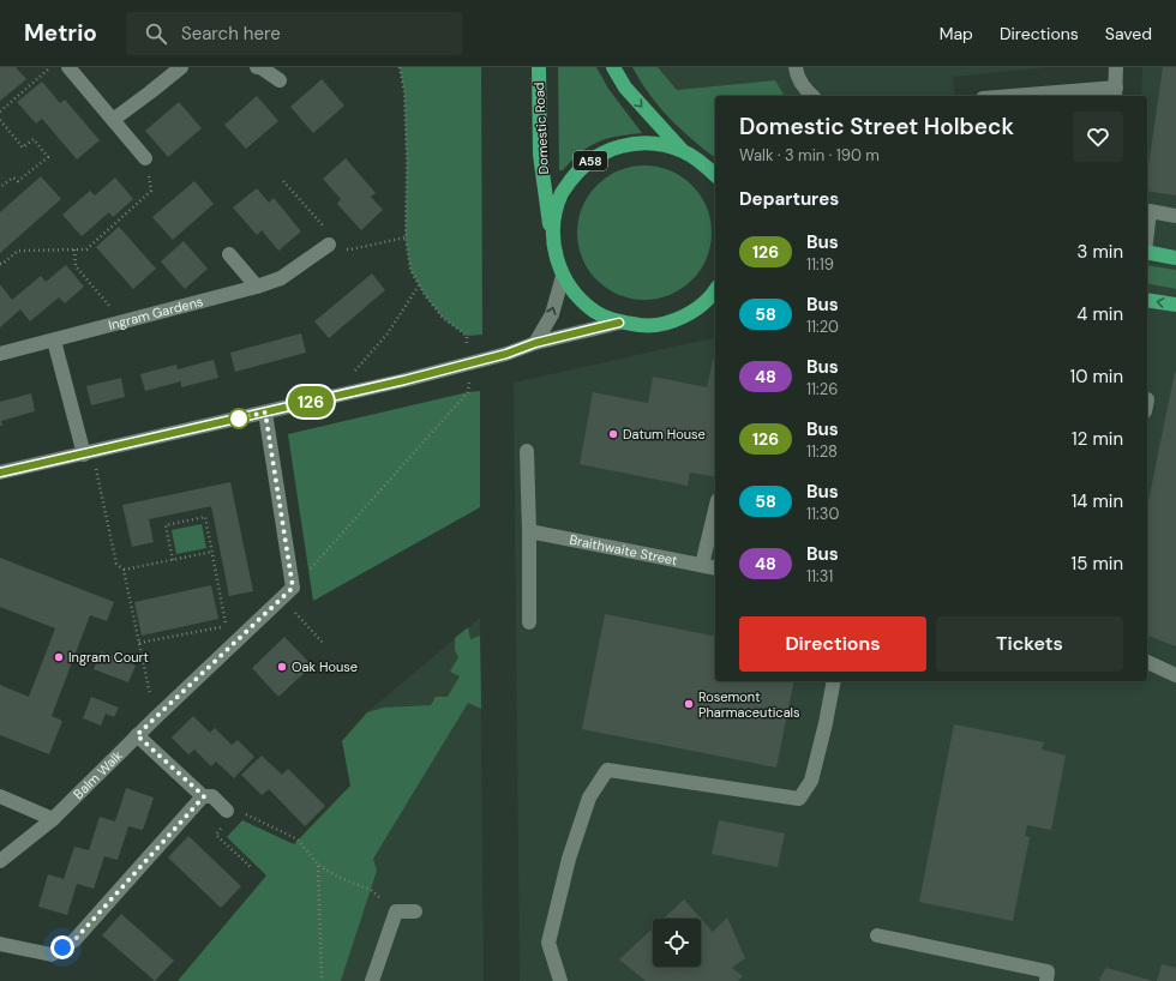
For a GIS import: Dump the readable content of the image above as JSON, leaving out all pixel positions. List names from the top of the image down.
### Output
{
  "streets": {
    "main road": ["Domestic Road", "A58"],
    "street": ["Ingram Gardens", "Braithwaite Street", "Balm Walk"]
  },
  "crossings": [
    ["Domestic Road", "A58"]
  ],
  "places": [
    "Datum House",
    "Ingram Court",
    "Oak House",
    "Rosemont Pharmaceuticals"
  ],
  "lines": ["bus line 126"],
  "page": {
    "header": "Metrio",
    "search": "Search here",
    "nav": ["Map", "Directions", "Saved"],
    "on_map": "126",
    "heading": [
      ["Domestic Street Holbeck", "Walk · 3 min · 190 m"],
      "Departures"
    ],
    "list": [
      {
        "mark": "126",
        "name": "Bus",
        "note": "11:19",
        "value": "3 min"
      },
      {
        "mark": "58",
        "name": "Bus",
        "note": "11:20",
        "value": "4 min"
      },
      {
        "mark": "48",
        "name": "Bus",
        "note": "11:26",
        "value": "10 min"
      },
      {
        "mark": "126",
        "name": "Bus",
        "note": "11:28",
        "value": "12 min"
      },
      {
        "mark": "58",
        "name": "Bus",
        "note": "11:30",
        "value": "14 min"
      },
      {
        "mark": "48",
        "name": "Bus",
        "note": "11:31",
        "value": "15 min"
      }
    ],
    "buttons": ["Directions", "Tickets"]
  }
}
